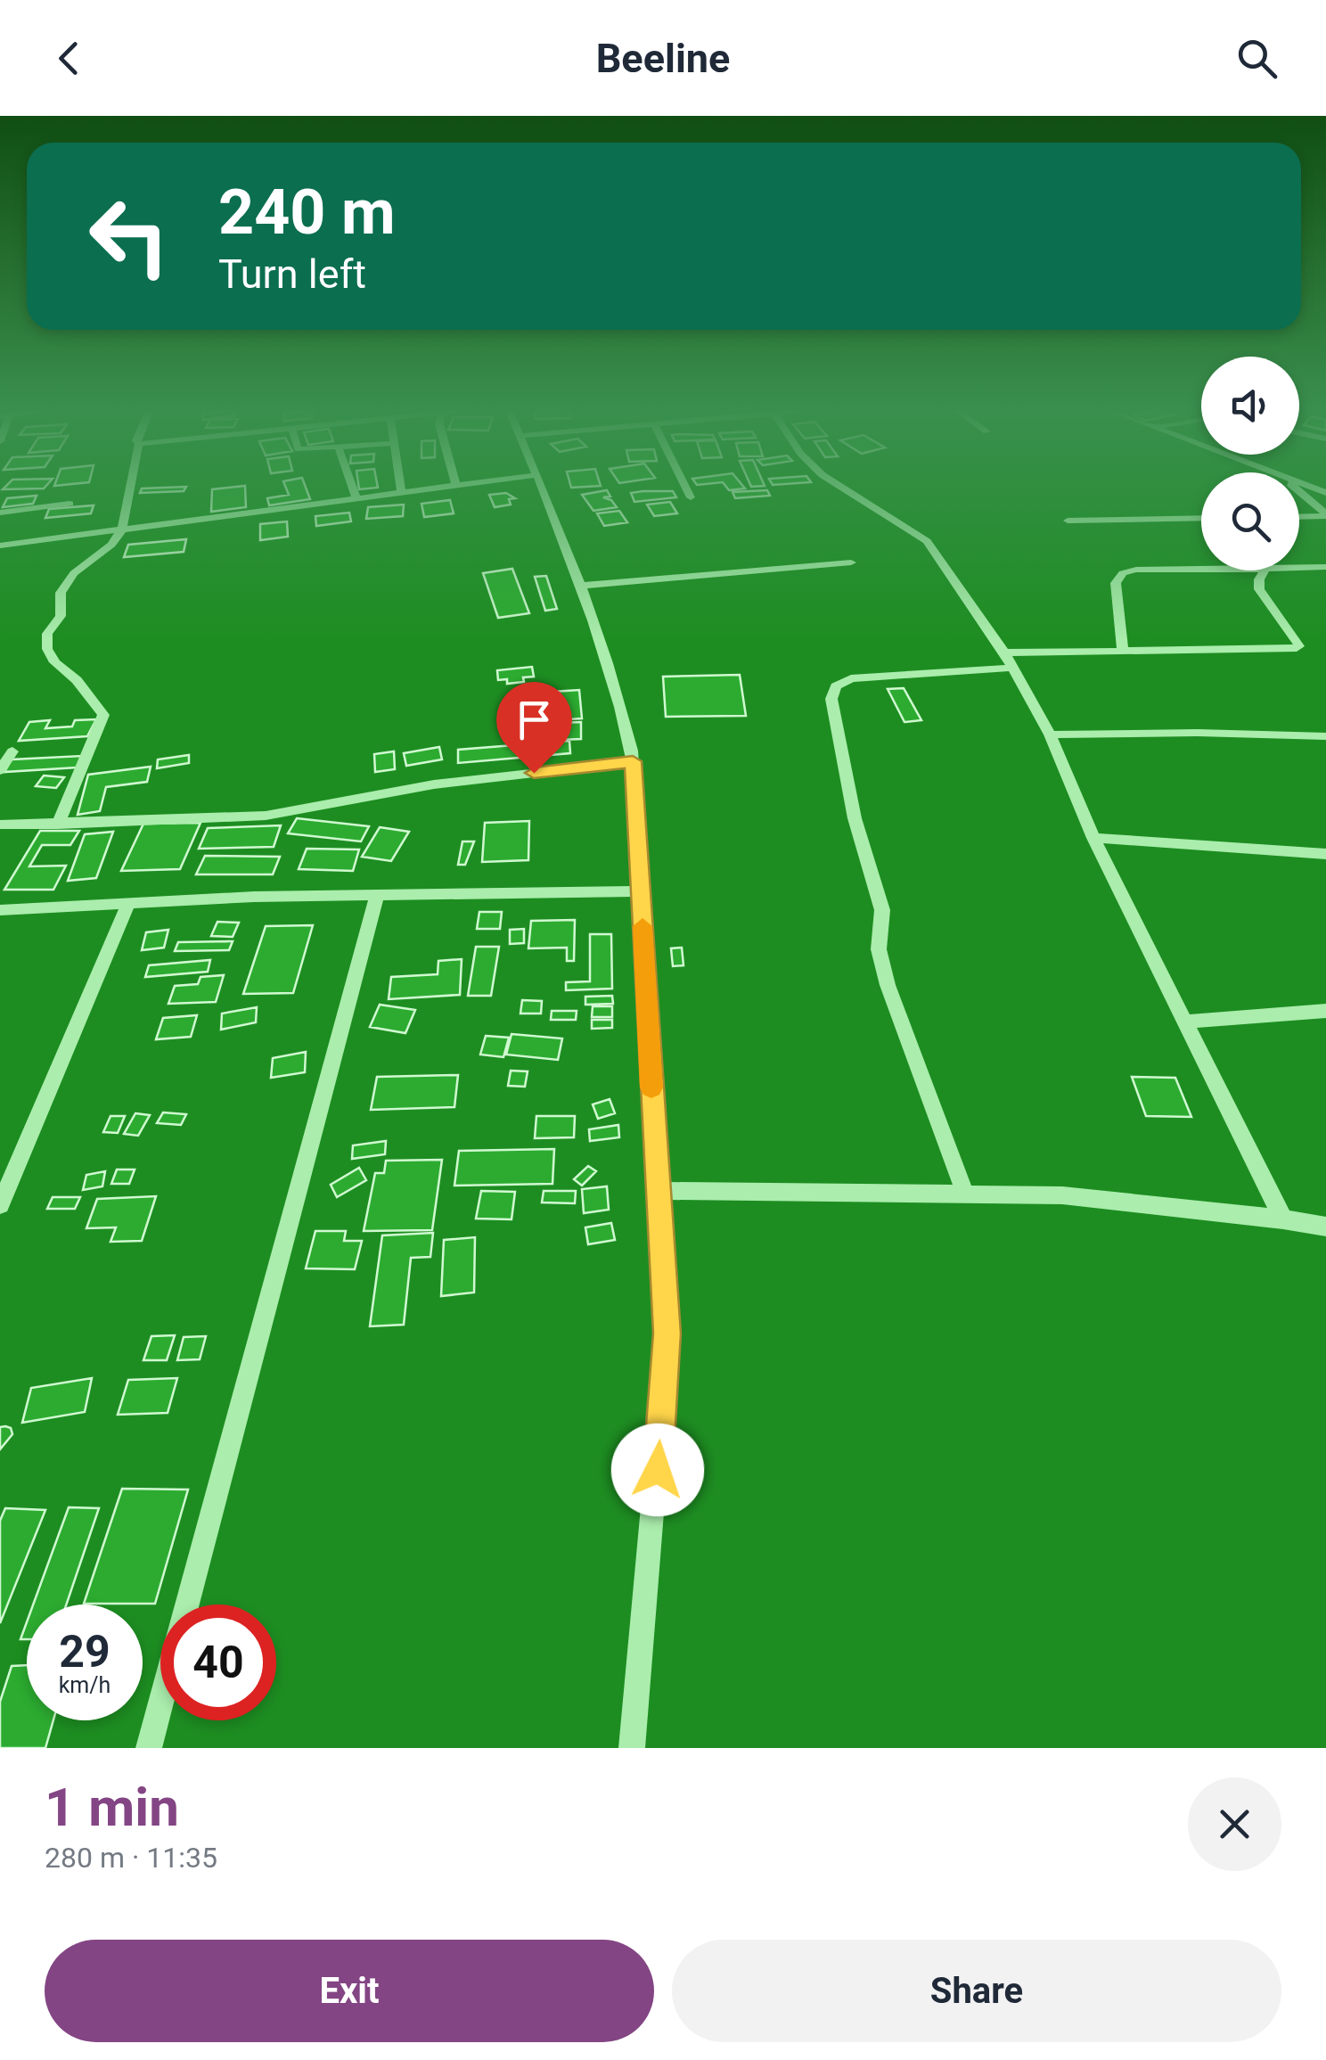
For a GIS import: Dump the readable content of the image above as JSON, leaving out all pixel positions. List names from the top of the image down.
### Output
{
  "page": {
    "header": "Beeline",
    "turn": ["240 m", "Turn left"],
    "speed": "29 km/h",
    "limit": "40",
    "heading": ["1 min", "280 m · 11:35"],
    "buttons": ["Exit", "Share"]
  }
}
